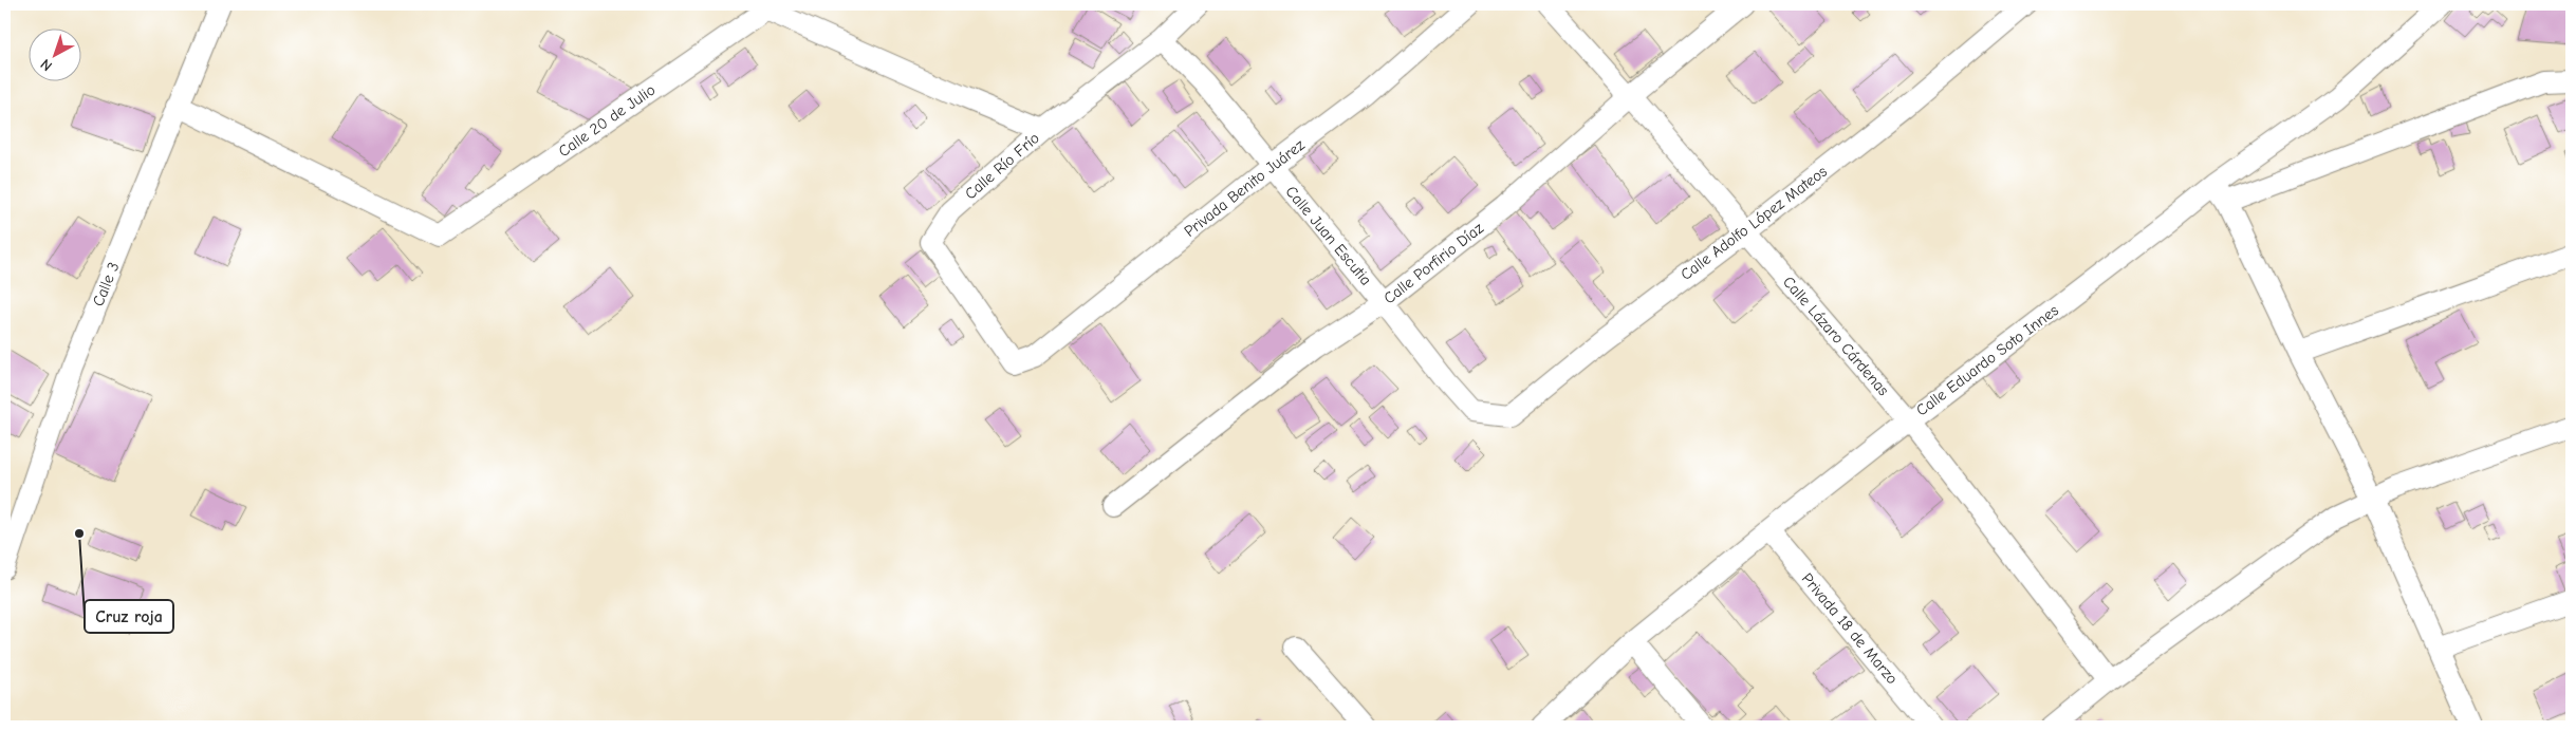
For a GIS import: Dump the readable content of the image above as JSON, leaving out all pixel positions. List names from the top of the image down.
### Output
{
  "streets": {
    "street": [
      "Calle 20 de Julio",
      "Calle Río Frío",
      "Privada Benito Juárez",
      "Calle Adolfo López Mateos",
      "Calle Juan Escutia",
      "Calle Porfirio Díaz",
      "Calle 3",
      "Calle Lázaro Cárdenas",
      "Calle Eduardo Soto Innes",
      "Privada 18 de Marzo"
    ]
  },
  "crossings": [
    ["Calle 20 de Julio", "Calle Río Frío"],
    ["Calle 20 de Julio", "Calle 3"],
    ["Calle Río Frío", "Privada Benito Juárez"],
    ["Calle Río Frío", "Calle Juan Escutia"],
    ["Privada Benito Juárez", "Calle Juan Escutia"],
    ["Calle Adolfo López Mateos", "Calle Juan Escutia"],
    ["Calle Adolfo López Mateos", "Calle Lázaro Cárdenas"],
    ["Calle Juan Escutia", "Calle Porfirio Díaz"],
    ["Calle Porfirio Díaz", "Calle Lázaro Cárdenas"],
    ["Calle Lázaro Cárdenas", "Calle Eduardo Soto Innes"],
    ["Calle Eduardo Soto Innes", "Privada 18 de Marzo"]
  ],
  "places": ["Cruz roja"],
  "north": "bottom left"
}
